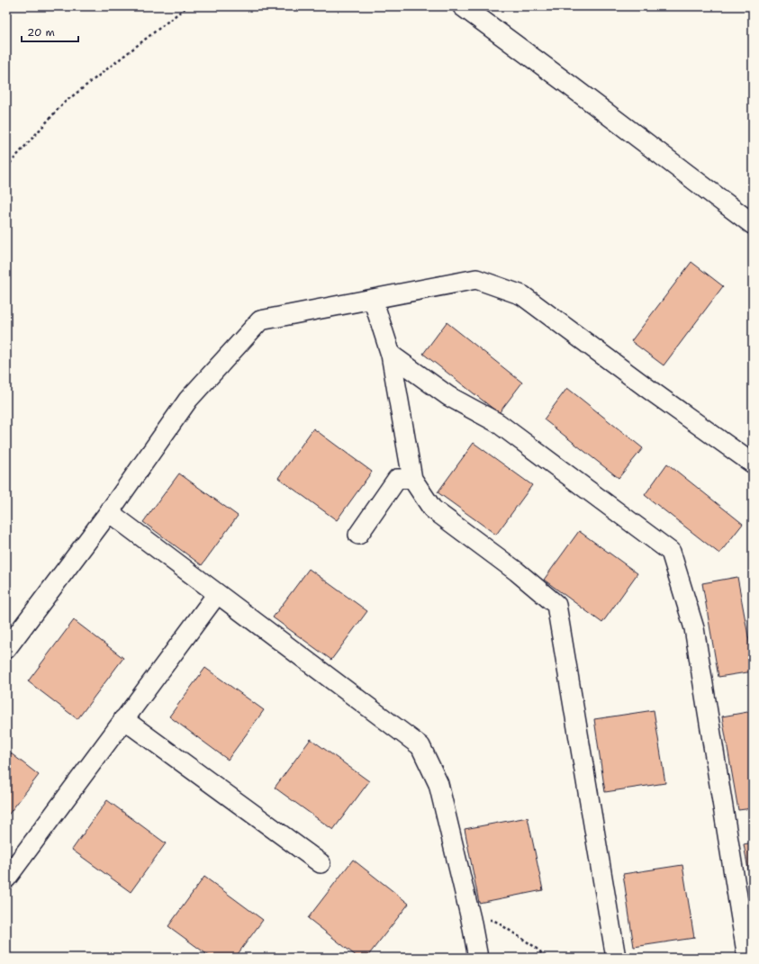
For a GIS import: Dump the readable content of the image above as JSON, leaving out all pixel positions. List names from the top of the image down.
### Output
{
  "scale_bar": "20 m"
}
